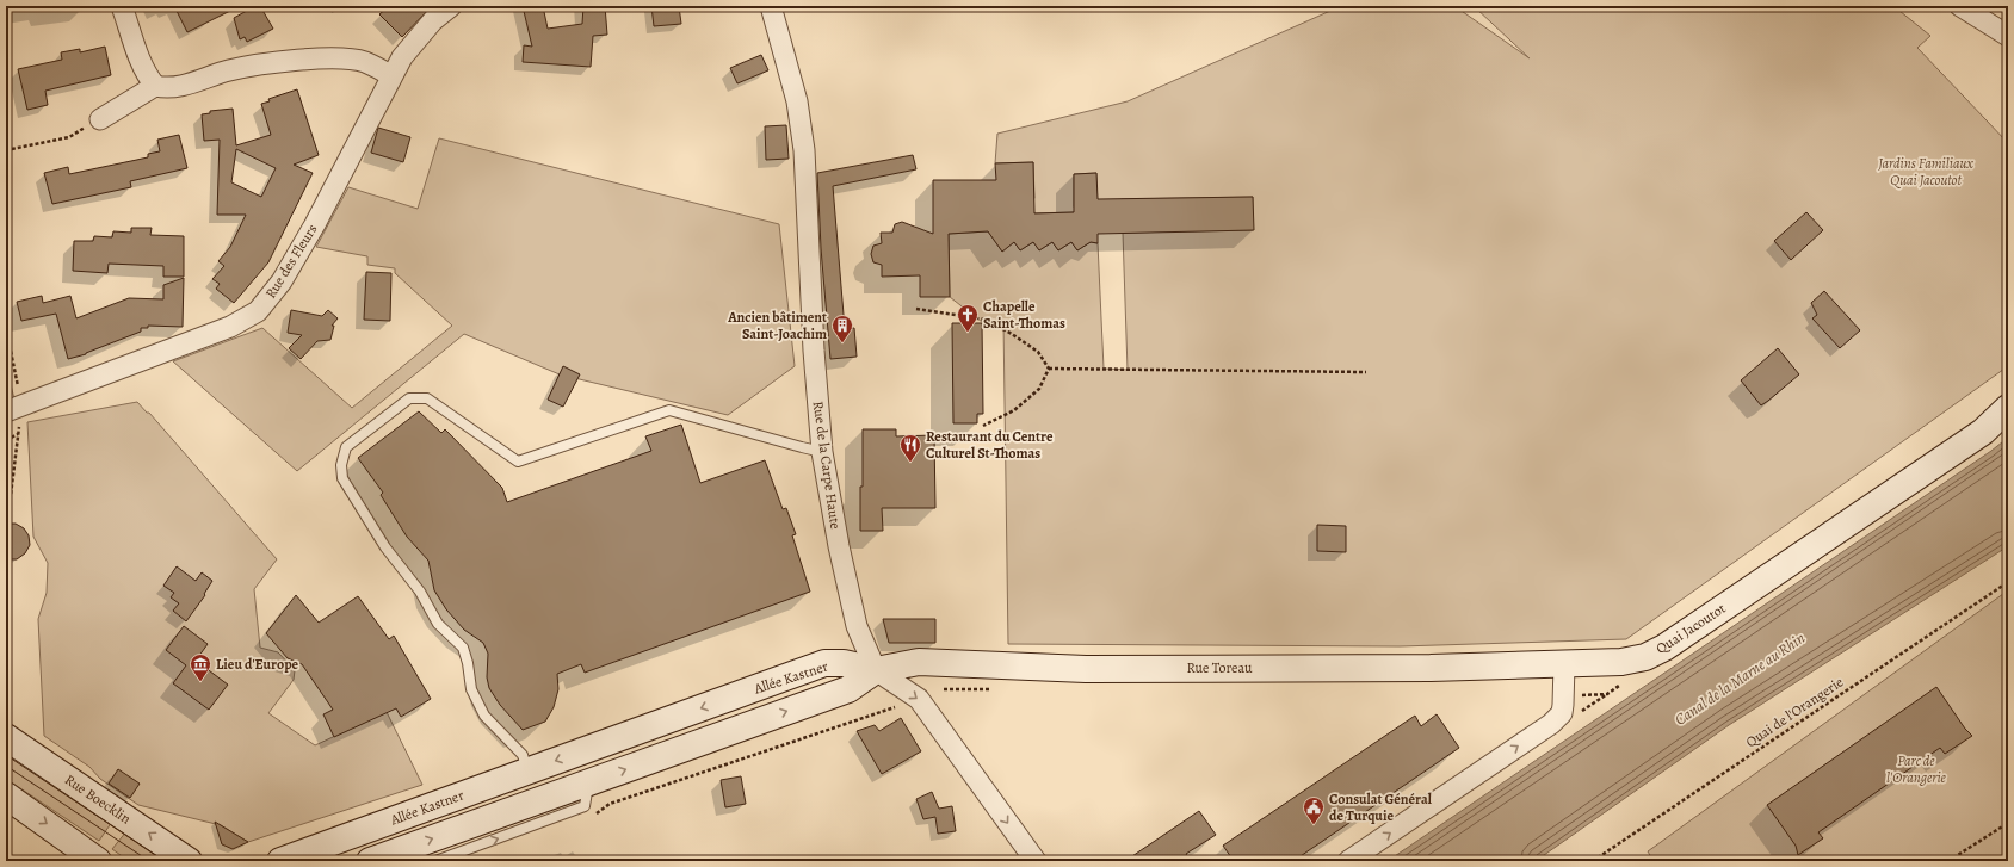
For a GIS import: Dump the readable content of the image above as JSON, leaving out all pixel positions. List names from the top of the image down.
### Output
{
  "streets": {
    "main road": [
      "Quai Jacoutot",
      "Rue Toreau",
      "Allée Kastner",
      "Rue Boecklin"
    ],
    "street": ["Rue des Fleurs", "Rue de la Carpe Haute"],
    "path": ["Quai de l'Orangerie"]
  },
  "crossings": [
    ["Rue de la Carpe Haute", "Rue Toreau"],
    ["Rue de la Carpe Haute", "Allée Kastner"],
    ["Quai Jacoutot", "Rue Toreau"],
    ["Rue Toreau", "Allée Kastner"]
  ],
  "water": ["Canal de la Marne au Rhin"],
  "parks": ["Jardins Familiaux Quai Jacoutot", "Parc de l'Orangerie"],
  "places": {
    "church": ["Chapelle Saint-Thomas"],
    "building": ["Ancien bâtiment Saint-Joachim"],
    "restaurant": ["Restaurant du Centre Culturel St-Thomas"],
    "museum": ["Lieu d'Europe"],
    "public building": ["Consulat Général de Turquie"]
  }
}
